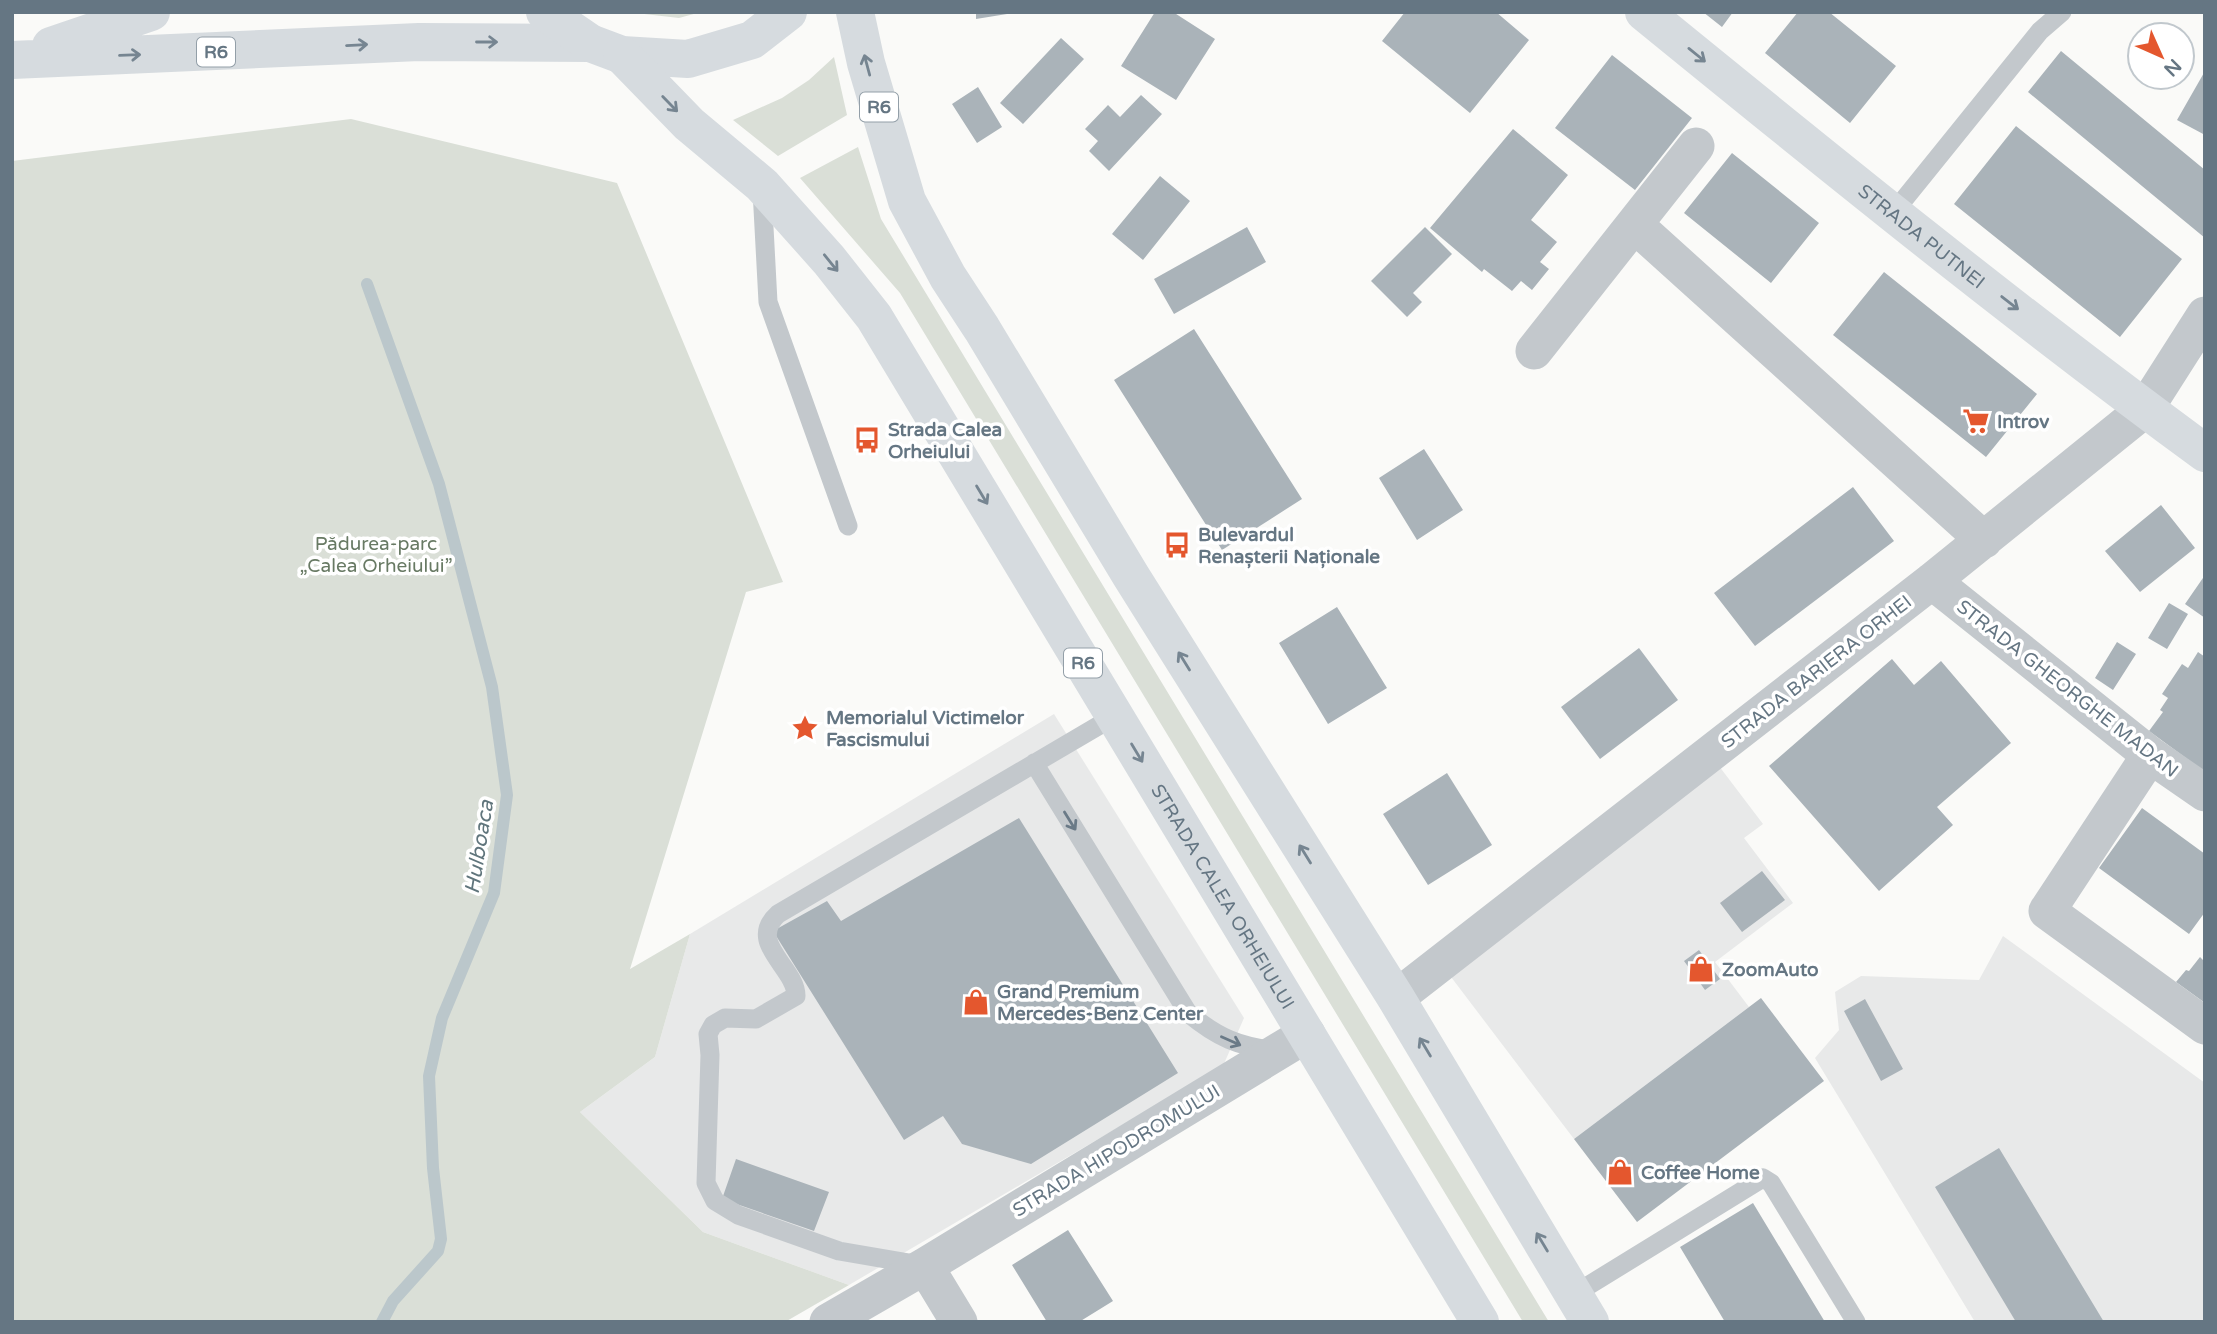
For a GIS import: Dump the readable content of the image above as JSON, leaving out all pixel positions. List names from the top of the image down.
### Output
{
  "streets": {
    "main road": ["R6", "STRADA PUTNEI", "STRADA CALEA ORHEIULUI"],
    "street": ["STRADA BARIERA ORHEI", "STRADA GHEORGHE MADAN", "STRADA HIPODROMULUI"]
  },
  "crossings": [
    ["R6", "STRADA BARIERA ORHEI"],
    ["R6", "STRADA CALEA ORHEIULUI"],
    ["STRADA PUTNEI", "STRADA BARIERA ORHEI"],
    ["STRADA BARIERA ORHEI", "STRADA GHEORGHE MADAN"],
    ["STRADA CALEA ORHEIULUI", "STRADA HIPODROMULUI"]
  ],
  "one_way": ["STRADA PUTNEI"],
  "water": ["Hulboaca"],
  "parks": ["Pădurea-parc „Calea Orheiului”"],
  "places": {
    "supermarket": ["Introv"],
    "bus stop": ["Strada Calea Orheiului", "Bulevardul Renașterii Naționale"],
    "place": ["Memorialul Victimelor Fascismului"],
    "shop": ["ZoomAuto", "Grand Premium Mercedes-Benz Center", "Coffee Home"]
  },
  "north": "bottom right"
}
